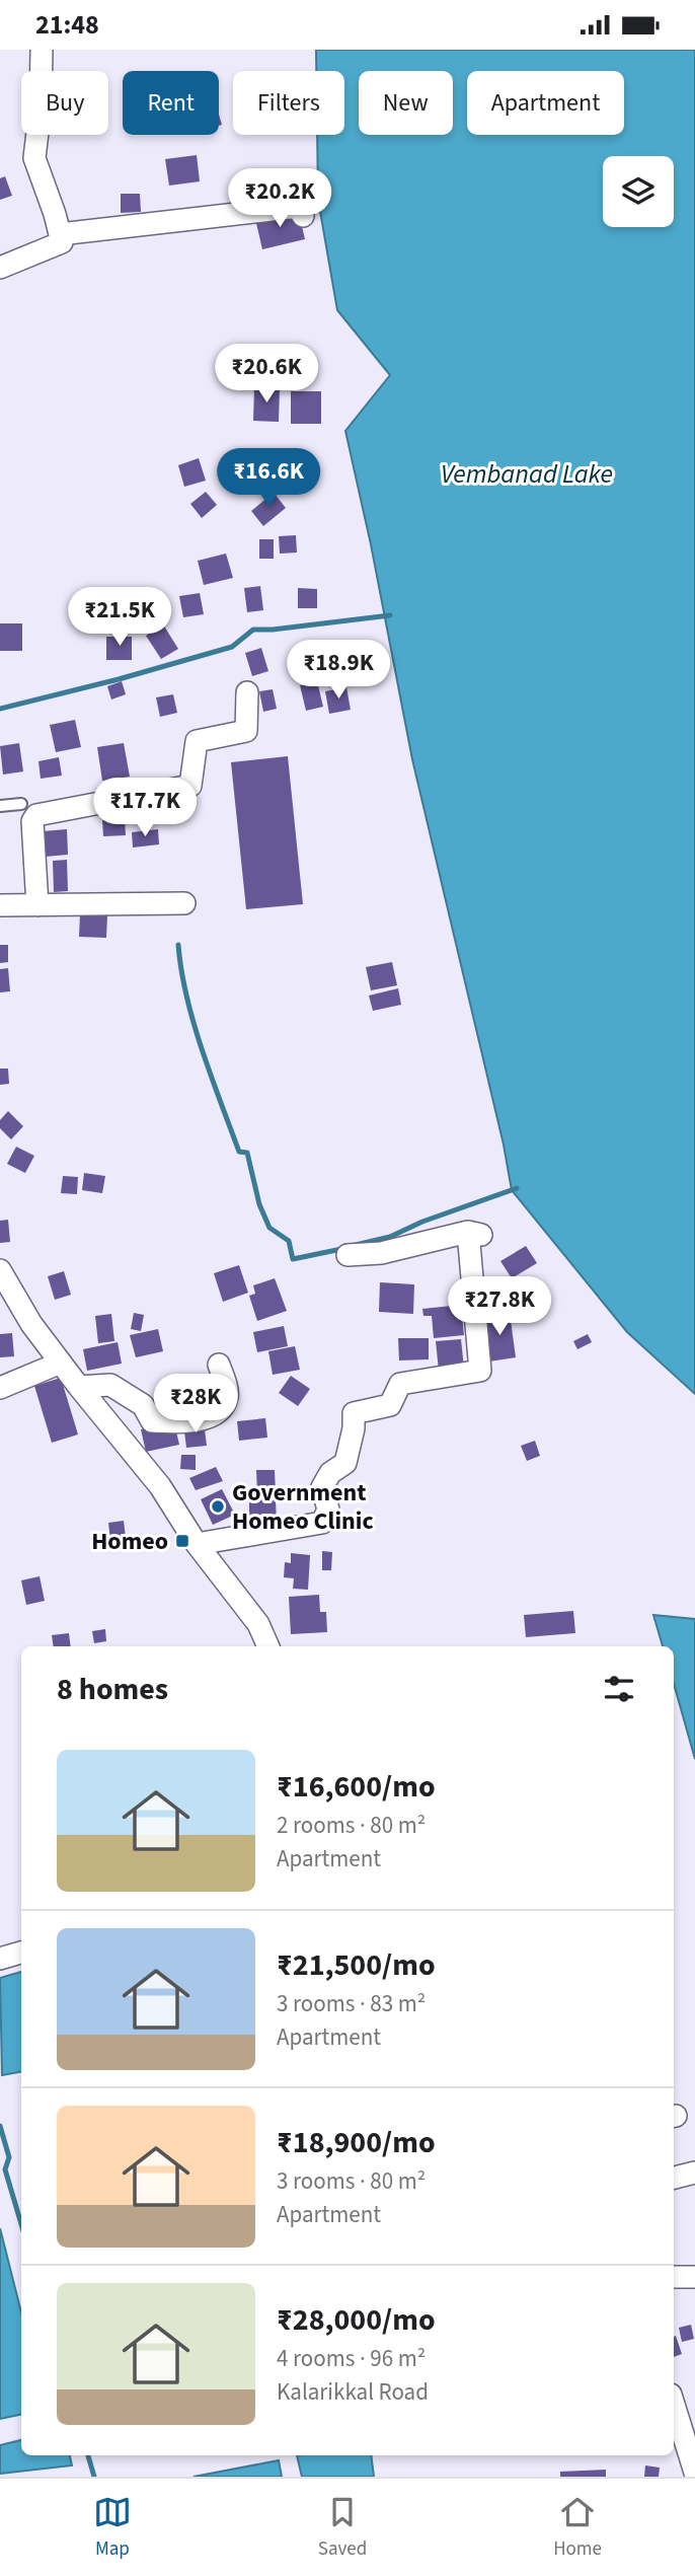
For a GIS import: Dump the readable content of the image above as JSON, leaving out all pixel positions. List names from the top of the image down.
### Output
{
  "water": ["Vembanad Lake"],
  "places": {
    "other": ["Government Homeo Clinic"],
    "transit": ["Homeo"]
  },
  "page": {
    "status": "21:48",
    "chip": [
      "Buy",
      "Rent",
      "Filters",
      "New",
      "Apartment"
    ],
    "price": [
      "₹20.2K",
      "₹20.6K",
      "₹16.6K",
      "₹21.5K",
      "₹18.9K",
      "₹17.7K",
      "₹27.8K",
      "₹28K"
    ],
    "heading": "8 homes",
    "list": [
      {
        "name": "₹16,600/mo",
        "note": "2 rooms · 80 m² · Apartment"
      },
      {
        "name": "₹21,500/mo",
        "note": "3 rooms · 83 m² · Apartment"
      },
      {
        "name": "₹18,900/mo",
        "note": "3 rooms · 80 m² · Apartment"
      },
      {
        "name": "₹28,000/mo",
        "note": "4 rooms · 96 m² · Kalarikkal Road"
      }
    ],
    "tabs": ["Map", "Saved", "Home"]
  }
}
